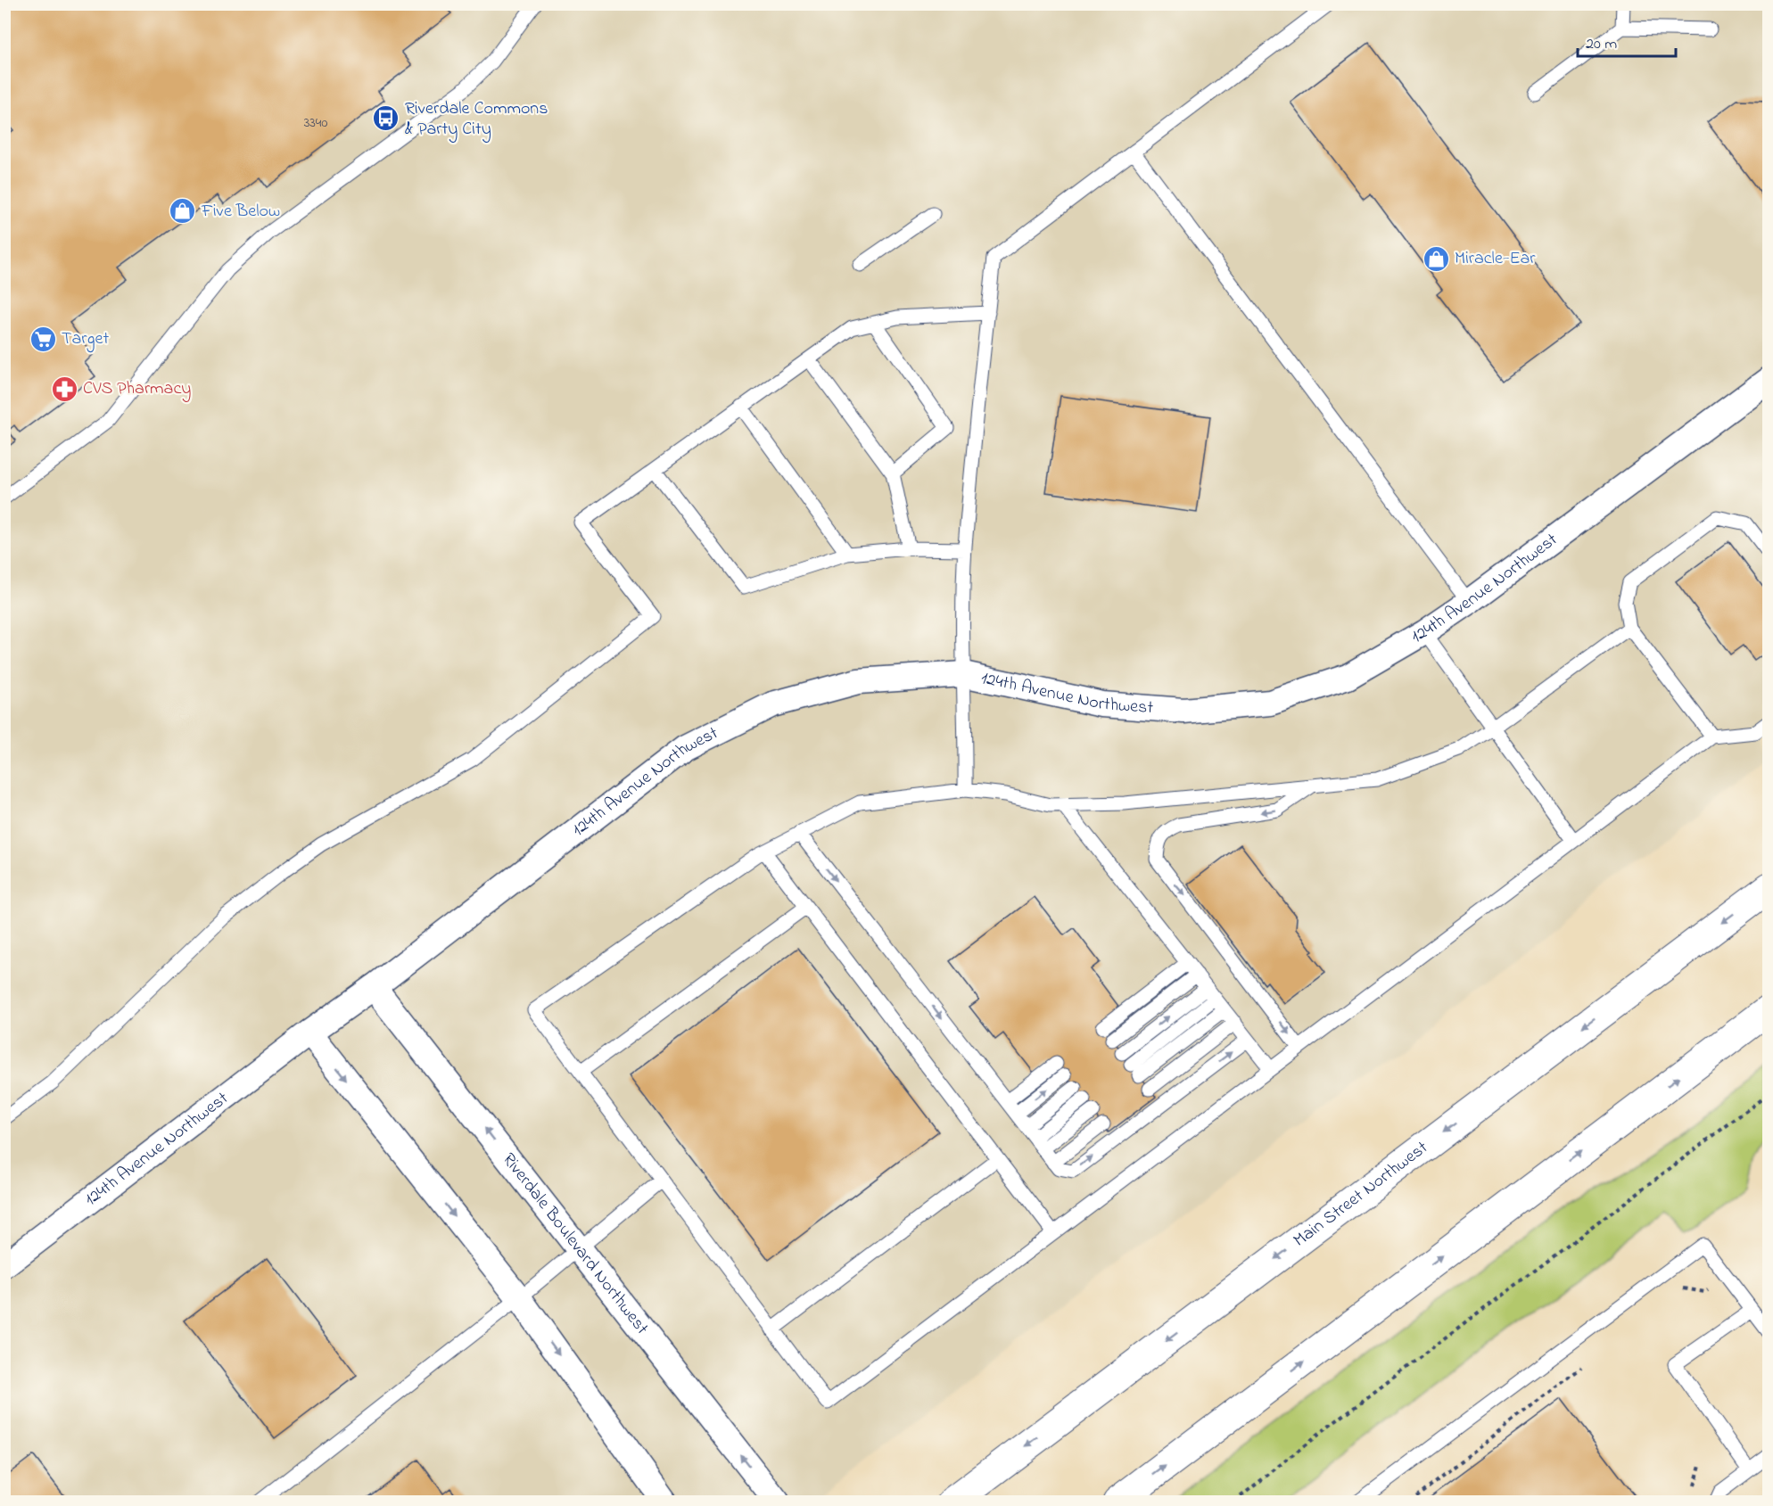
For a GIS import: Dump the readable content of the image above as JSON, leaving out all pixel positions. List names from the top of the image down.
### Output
{
  "streets": {
    "main road": ["Main Street Northwest"],
    "street": ["124th Avenue Northwest", "Riverdale Boulevard Northwest"]
  },
  "crossings": [
    ["124th Avenue Northwest", "Riverdale Boulevard Northwest"]
  ],
  "places": {
    "bus stop": ["Riverdale Commons & Party City"],
    "shop": ["Five Below", "Miracle-Ear"],
    "supermarket": ["Target"],
    "pharmacy": ["CVS Pharmacy"]
  },
  "house_numbers": ["3340"],
  "scale_bar": "20 m"
}
